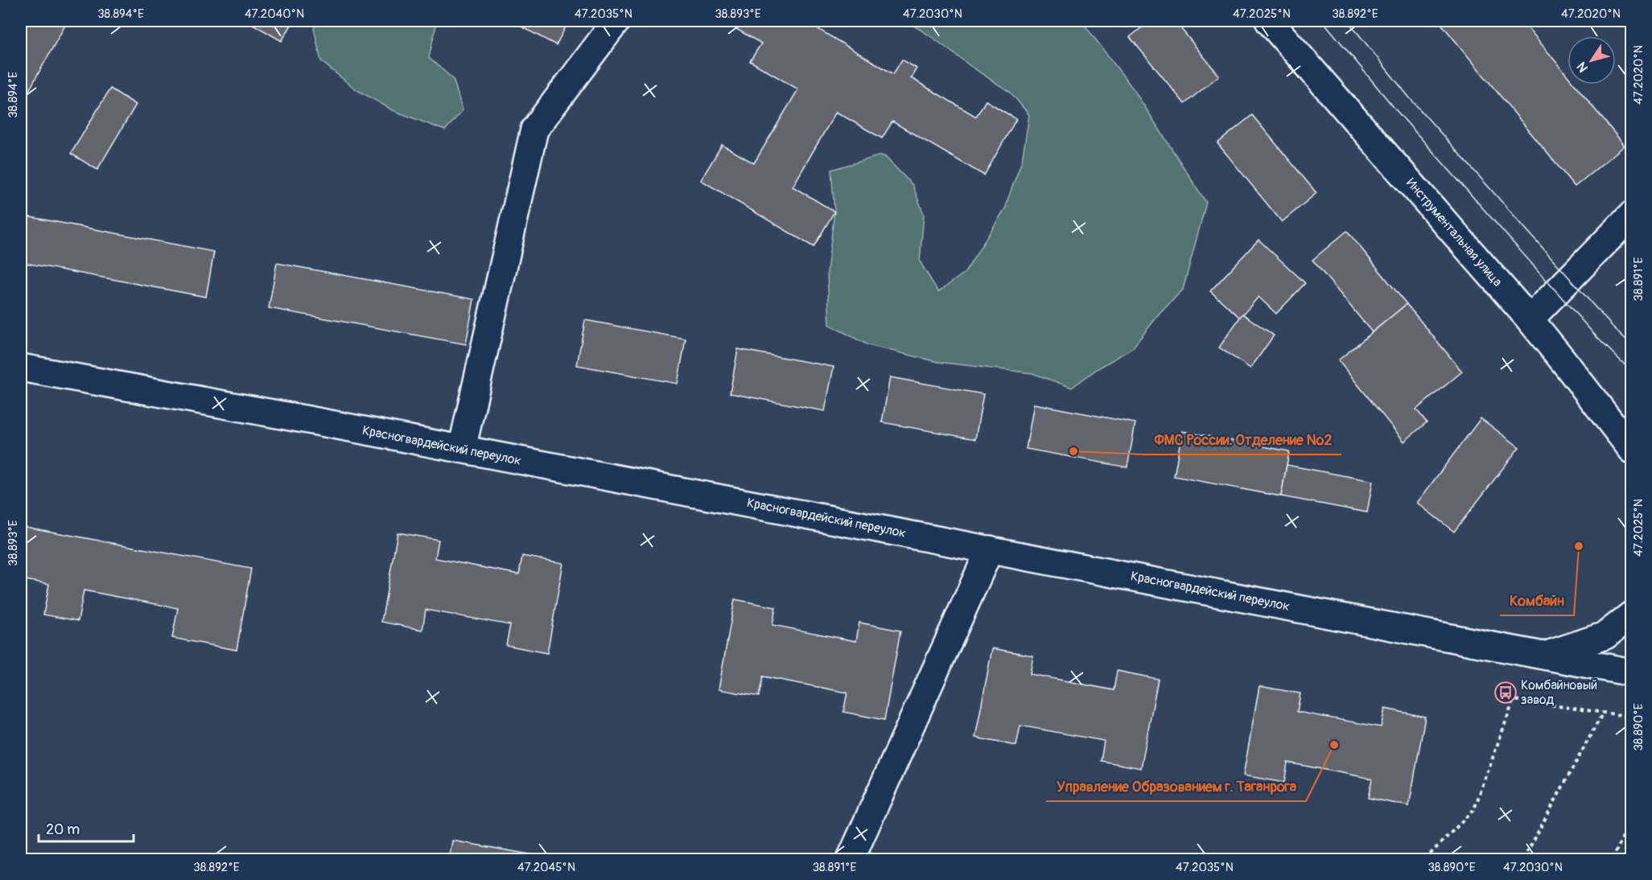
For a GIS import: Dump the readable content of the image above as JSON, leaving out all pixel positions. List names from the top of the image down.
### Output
{
  "streets": {
    "main road": ["Инструментальная улица", "Красногвардейский переулок"]
  },
  "places": {
    "other": ["ФМС России. Отделение №2", "Комбайн", "Управление Образованием г. Таганрога"],
    "bus stop": ["Комбайновый завод"]
  },
  "scale_bar": "20 m",
  "north": "bottom left",
  "coordinates": [
    "38.894°E",
    "47.2040°N",
    "47.2035°N",
    "38.893°E",
    "47.2030°N",
    "47.2025°N",
    "38.892°E",
    "47.2020°N",
    "38.891°E",
    "38.890°E",
    "47.2045°N"
  ]
}
